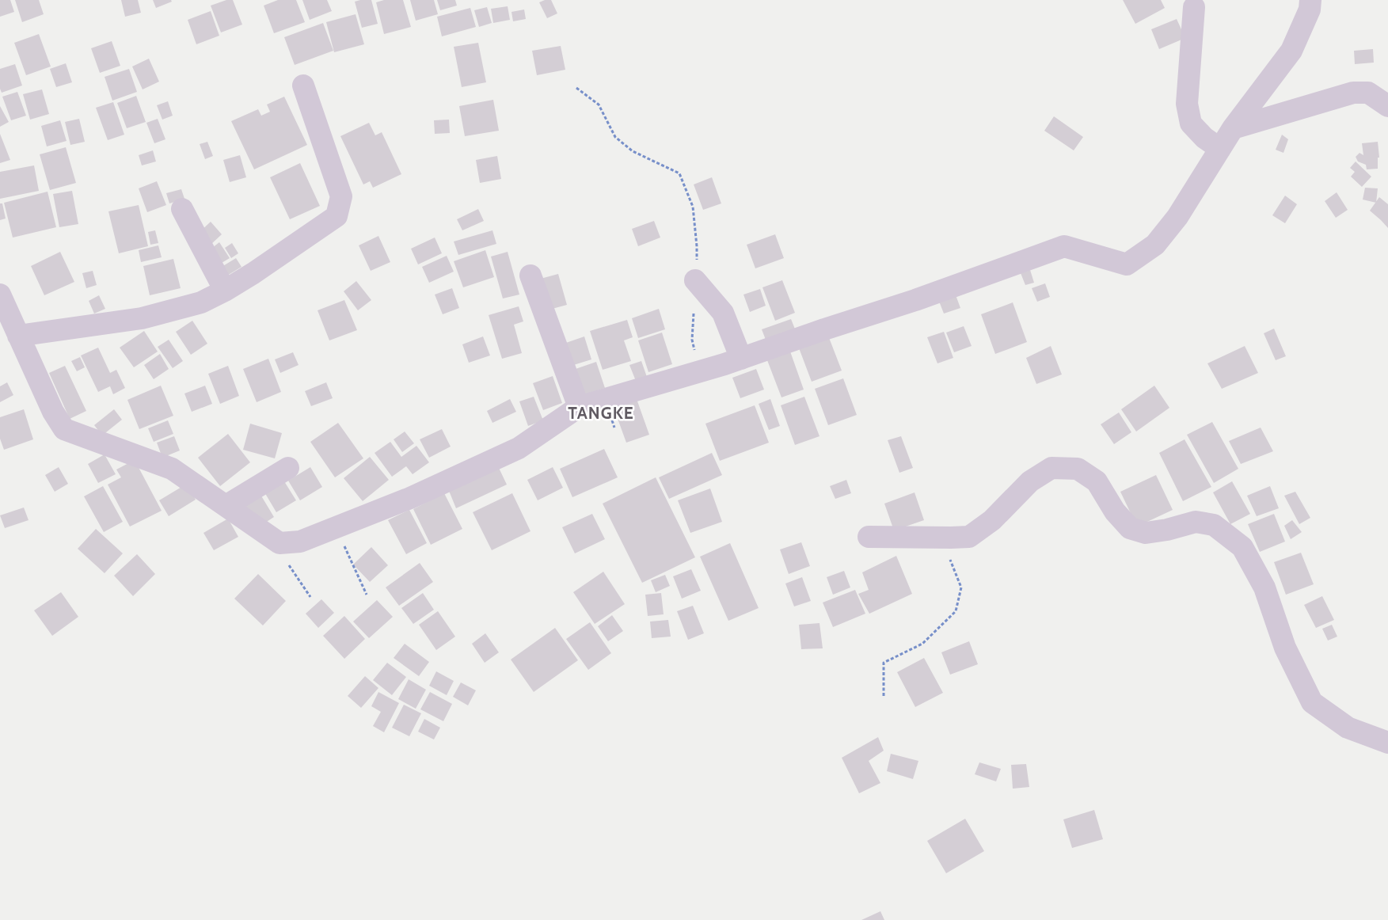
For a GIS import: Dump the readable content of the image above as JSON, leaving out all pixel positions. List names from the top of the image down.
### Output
{
  "districts": ["TANGKE"]
}
